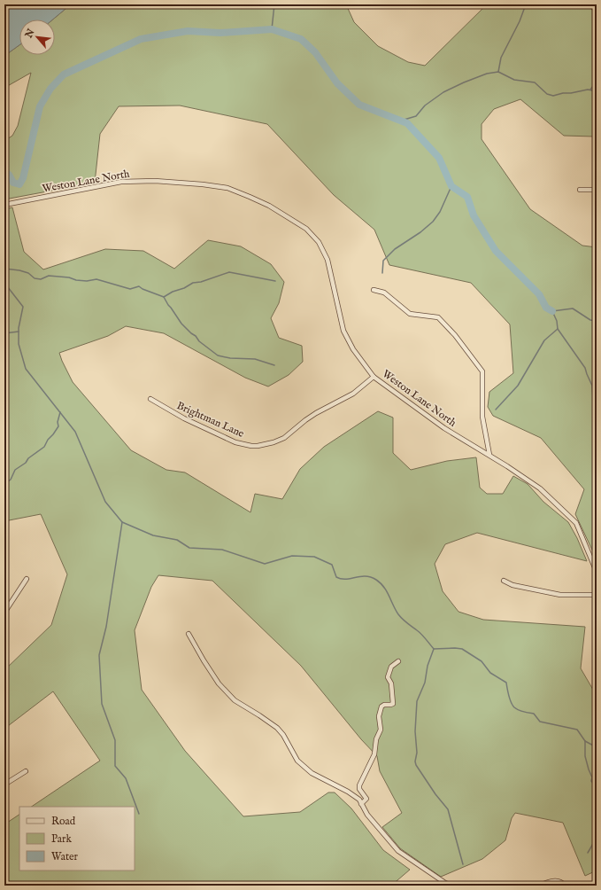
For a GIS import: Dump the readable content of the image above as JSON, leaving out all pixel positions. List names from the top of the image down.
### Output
{
  "streets": {
    "street": ["Weston Lane North", "Brightman Lane"]
  },
  "crossings": [
    ["Weston Lane North", "Brightman Lane"]
  ],
  "legend": ["Road", "Park", "Water"],
  "north": "top left"
}
